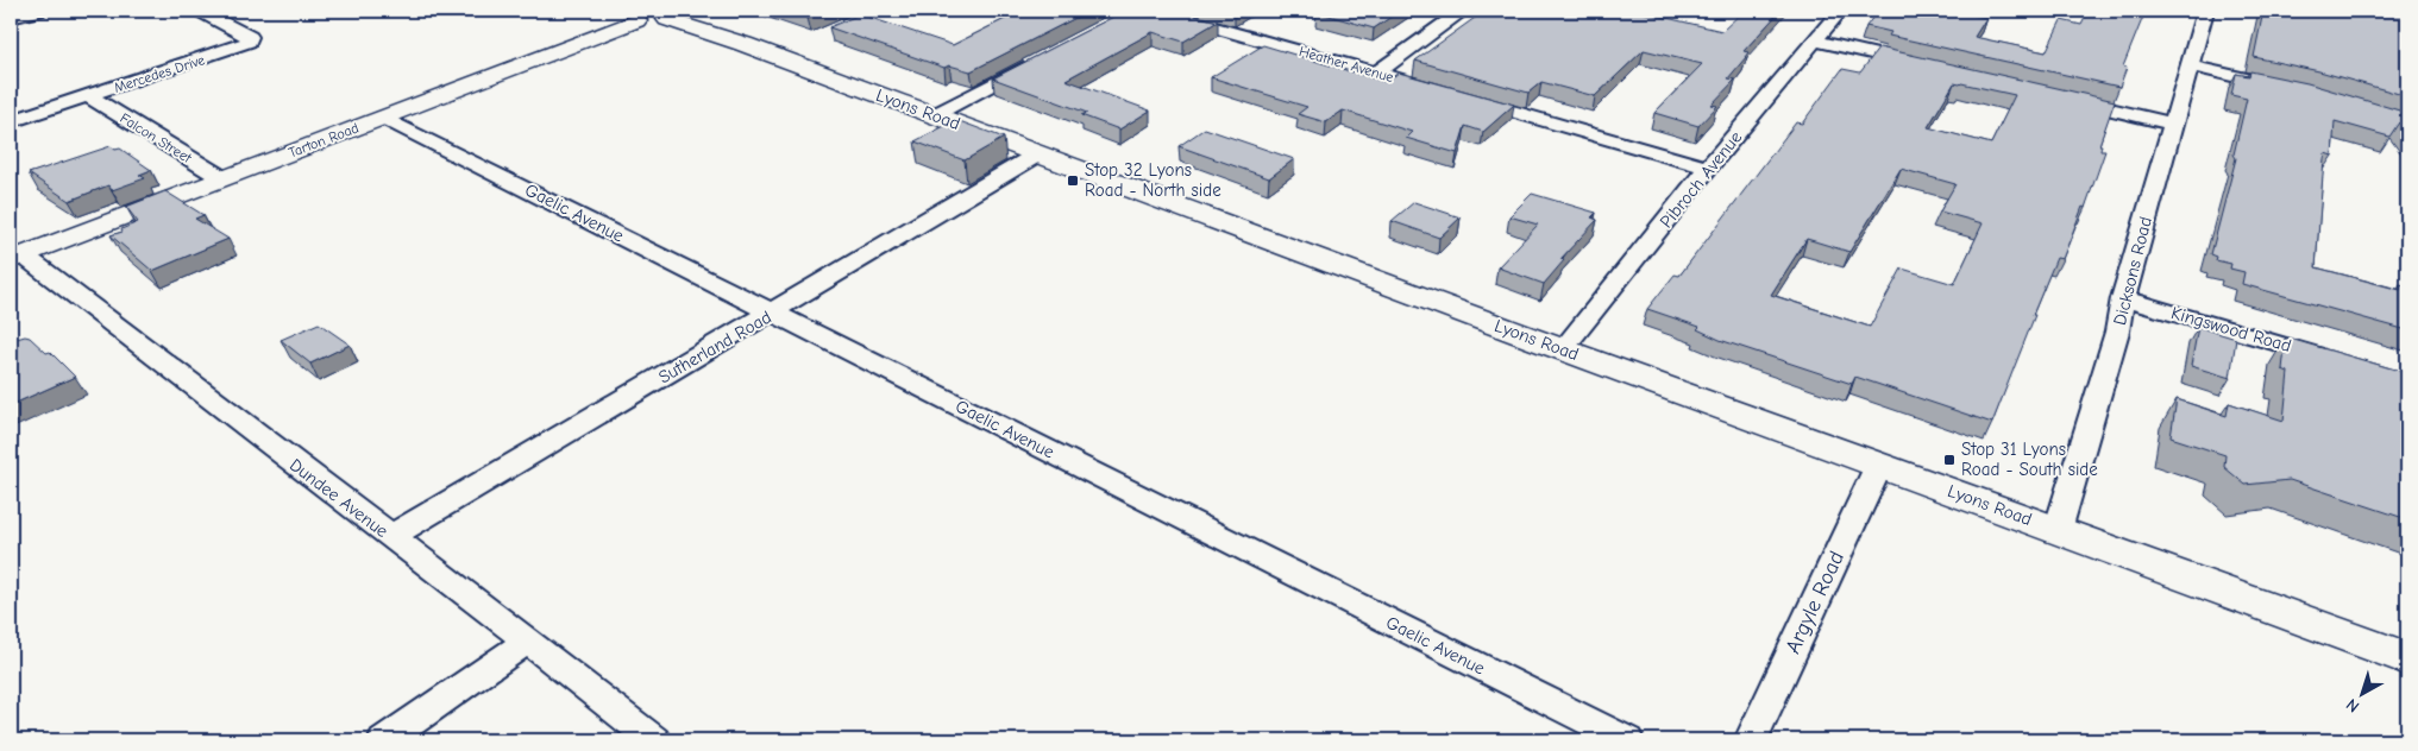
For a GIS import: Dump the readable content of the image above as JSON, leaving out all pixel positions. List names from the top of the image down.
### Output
{
  "streets": {
    "street": [
      "Heather Avenue",
      "Mercedes Drive",
      "Lyons Road",
      "Falcon Street",
      "Tarton Road",
      "Pibroch Avenue",
      "Gaelic Avenue",
      "Dicksons Road",
      "Kingswood Road",
      "Sutherland Road",
      "Dundee Avenue",
      "Argyle Road"
    ]
  },
  "crossings": [
    ["Mercedes Drive", "Falcon Street"],
    ["Lyons Road", "Tarton Road"],
    ["Lyons Road", "Pibroch Avenue"],
    ["Lyons Road", "Dicksons Road"],
    ["Lyons Road", "Sutherland Road"],
    ["Lyons Road", "Argyle Road"],
    ["Falcon Street", "Tarton Road"],
    ["Tarton Road", "Gaelic Avenue"],
    ["Tarton Road", "Dundee Avenue"],
    ["Gaelic Avenue", "Sutherland Road"],
    ["Dicksons Road", "Kingswood Road"],
    ["Sutherland Road", "Dundee Avenue"]
  ],
  "places": {
    "transit": ["Stop 32 Lyons Road - North side", "Stop 31 Lyons Road - South side"]
  },
  "north": "bottom left"
}
